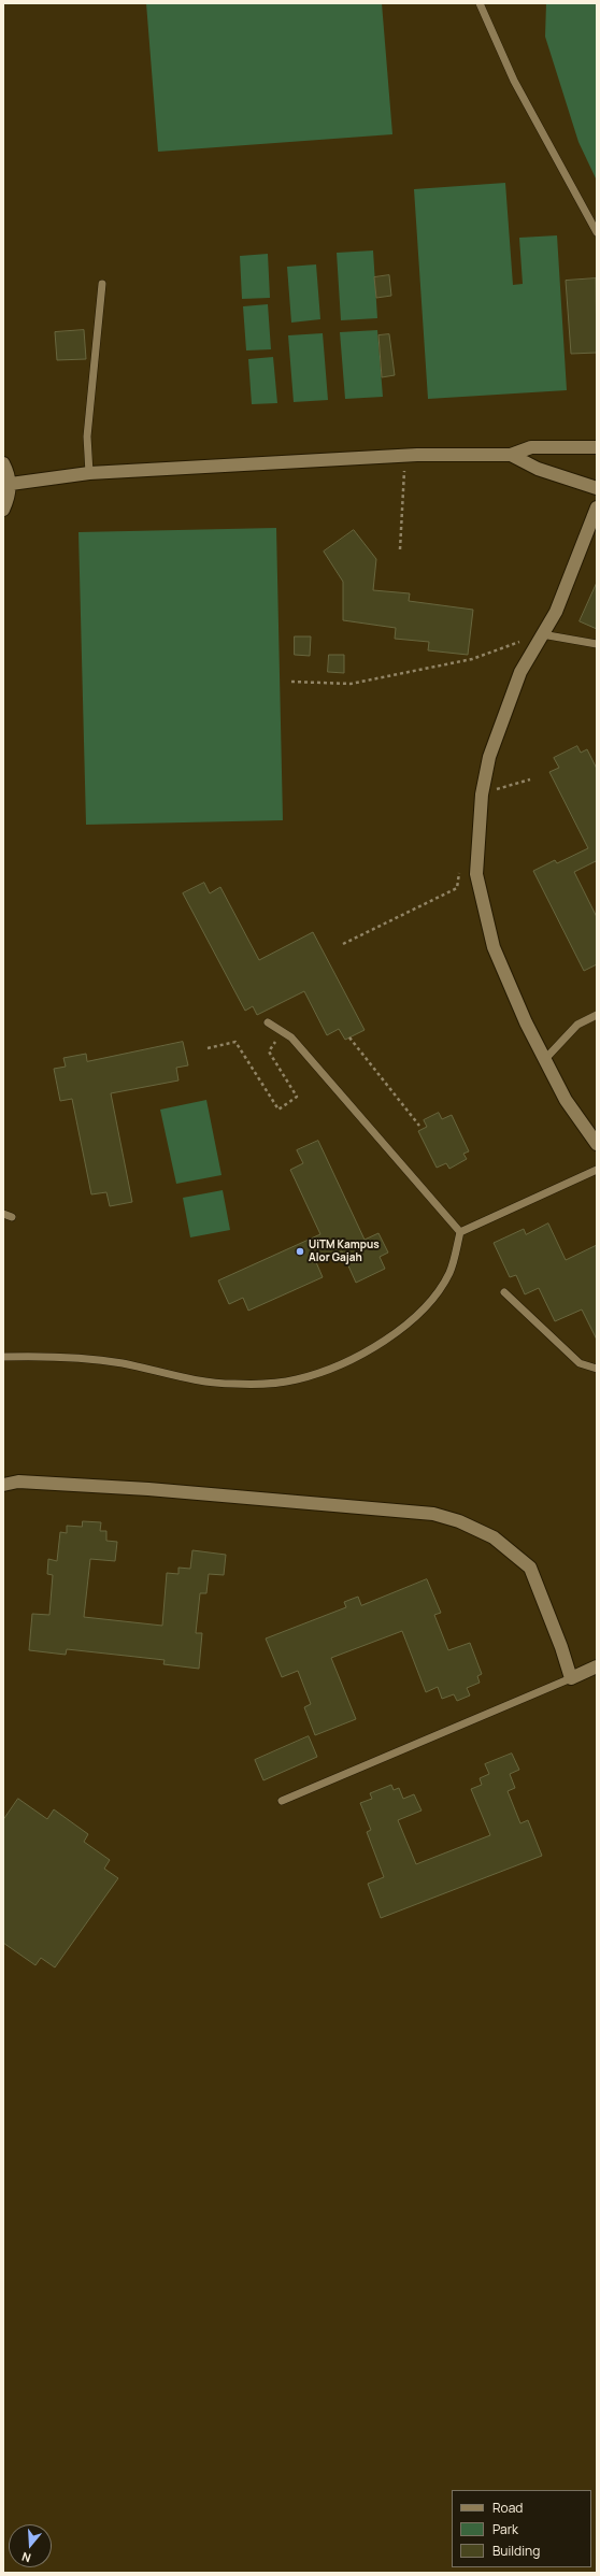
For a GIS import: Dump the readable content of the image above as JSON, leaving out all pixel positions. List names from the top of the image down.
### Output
{
  "places": ["UiTM Kampus Alor Gajah"],
  "legend": ["Road", "Park", "Building"],
  "north": "bottom"
}
